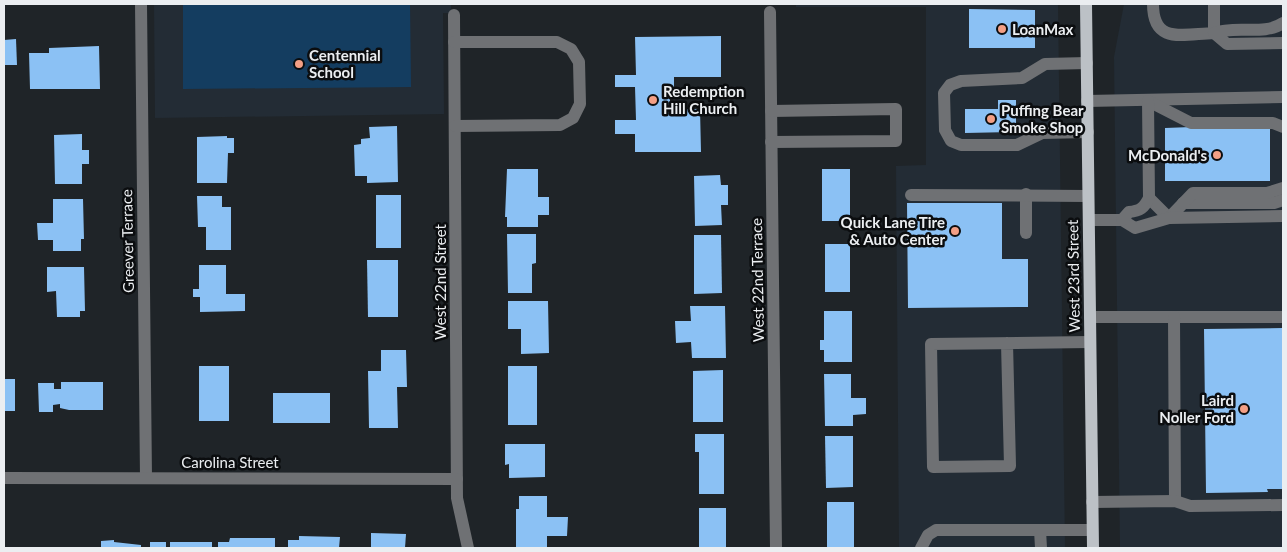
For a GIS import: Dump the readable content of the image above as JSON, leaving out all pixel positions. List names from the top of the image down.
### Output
{
  "streets": {
    "main road": ["West 23rd Street"],
    "street": [
      "Greever Terrace",
      "West 22nd Terrace",
      "West 22nd Street",
      "Carolina Street"
    ]
  },
  "crossings": [
    ["Greever Terrace", "Carolina Street"],
    ["West 22nd Street", "Carolina Street"]
  ],
  "places": [
    "LoanMax",
    "Centennial School",
    "Redemption Hill Church",
    "Puffing Bear Smoke Shop",
    "McDonald's",
    "Quick Lane Tire & Auto Center",
    "Laird Noller Ford"
  ]
}
